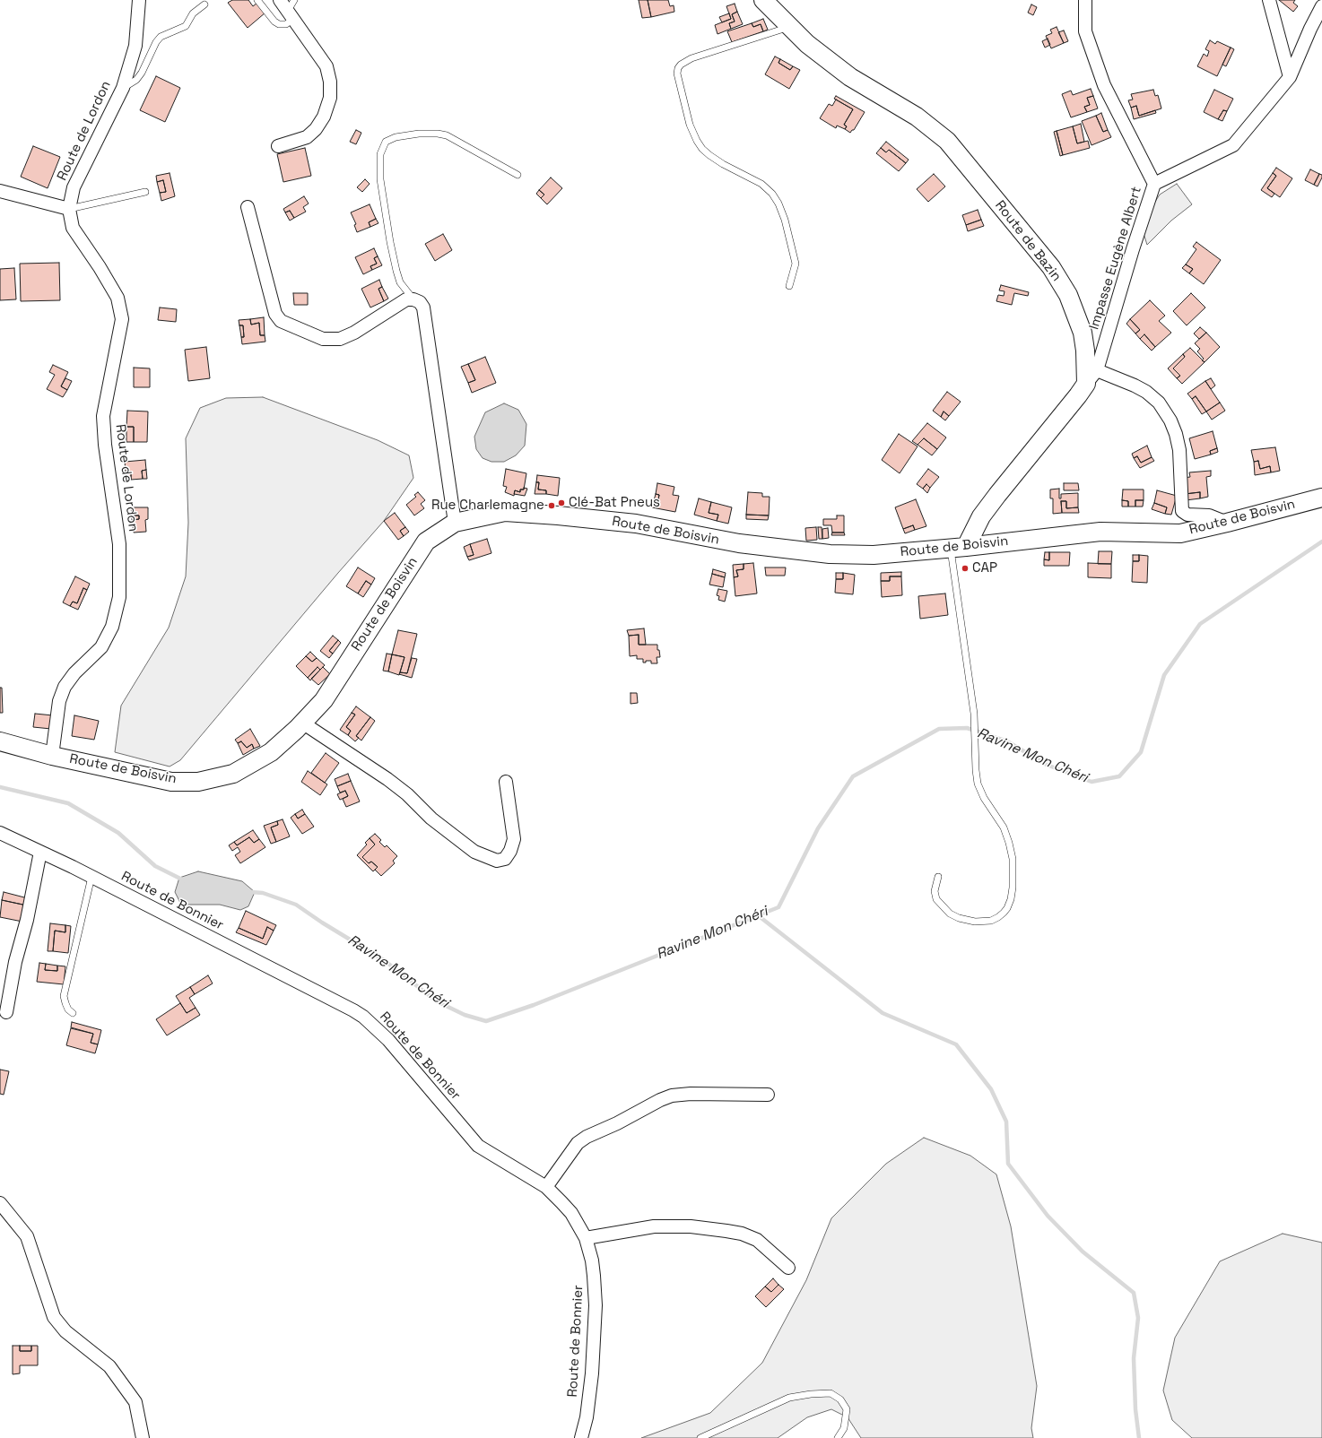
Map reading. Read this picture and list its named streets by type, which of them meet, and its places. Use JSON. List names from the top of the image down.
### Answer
{
  "streets": {
    "main road": ["Route de Bazin", "Route de Boisvin"],
    "street": ["Route de Lordon", "Impasse Eugène Albert", "Route de Bonnier"]
  },
  "crossings": [
    ["Route de Lordon", "Route de Boisvin"],
    ["Route de Bazin", "Impasse Eugène Albert"]
  ],
  "water": ["Ravine Mon Chéri"],
  "places": ["Clé-Bat Pneus", "Rue Charlemagne", "CAP"]
}
